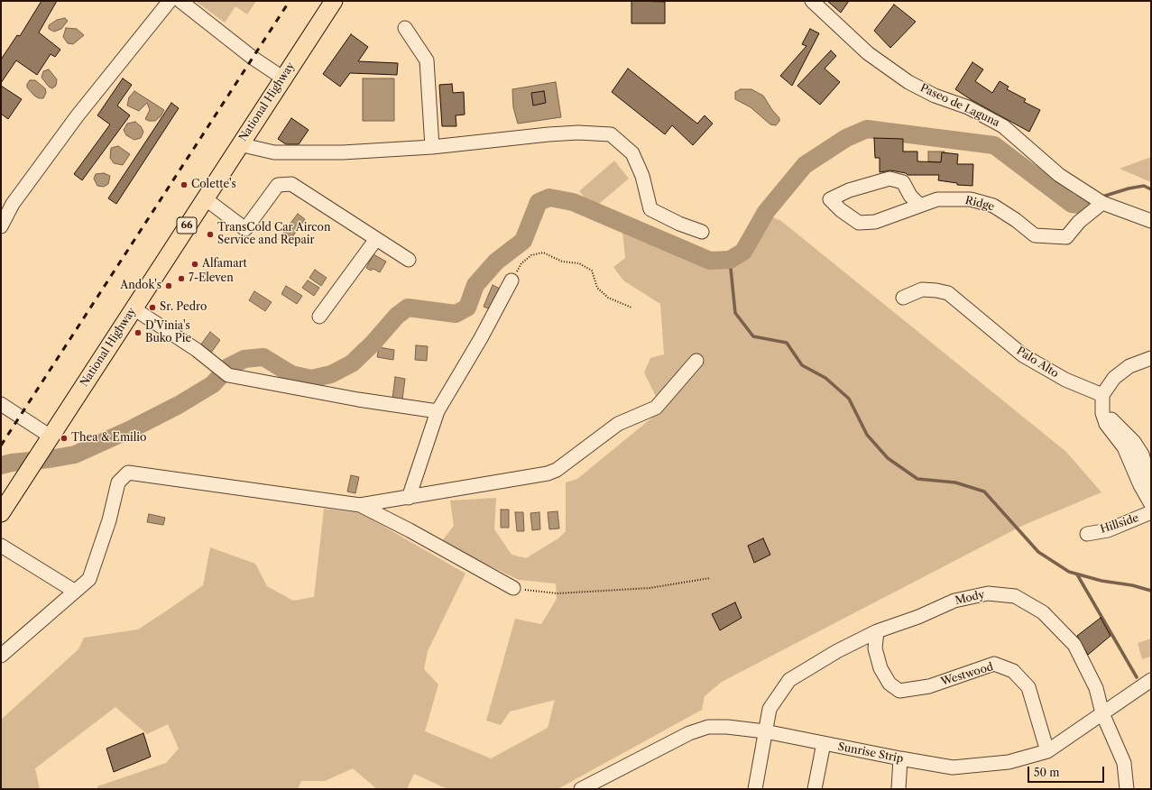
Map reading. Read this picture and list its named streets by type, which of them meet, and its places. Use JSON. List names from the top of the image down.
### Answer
{
  "streets": {
    "main road": ["National Highway", "66"],
    "street": [
      "Paseo de Laguna",
      "Ridge",
      "Palo Alto",
      "Hillside",
      "Mody",
      "Westwood",
      "Sunrise Strip"
    ]
  },
  "crossings": [
    ["Paseo de Laguna", "Ridge"],
    ["Mody", "Westwood"],
    ["Mody", "Sunrise Strip"],
    ["Westwood", "Sunrise Strip"]
  ],
  "places": [
    "Colette's",
    "TransCold Car Aircon Service and Repair",
    "Alfamart",
    "7-Eleven",
    "Andok's",
    "Sr. Pedro",
    "D'Vinia's Buko Pie",
    "Thea & Emilio"
  ],
  "scale_bar": "50 m"
}
